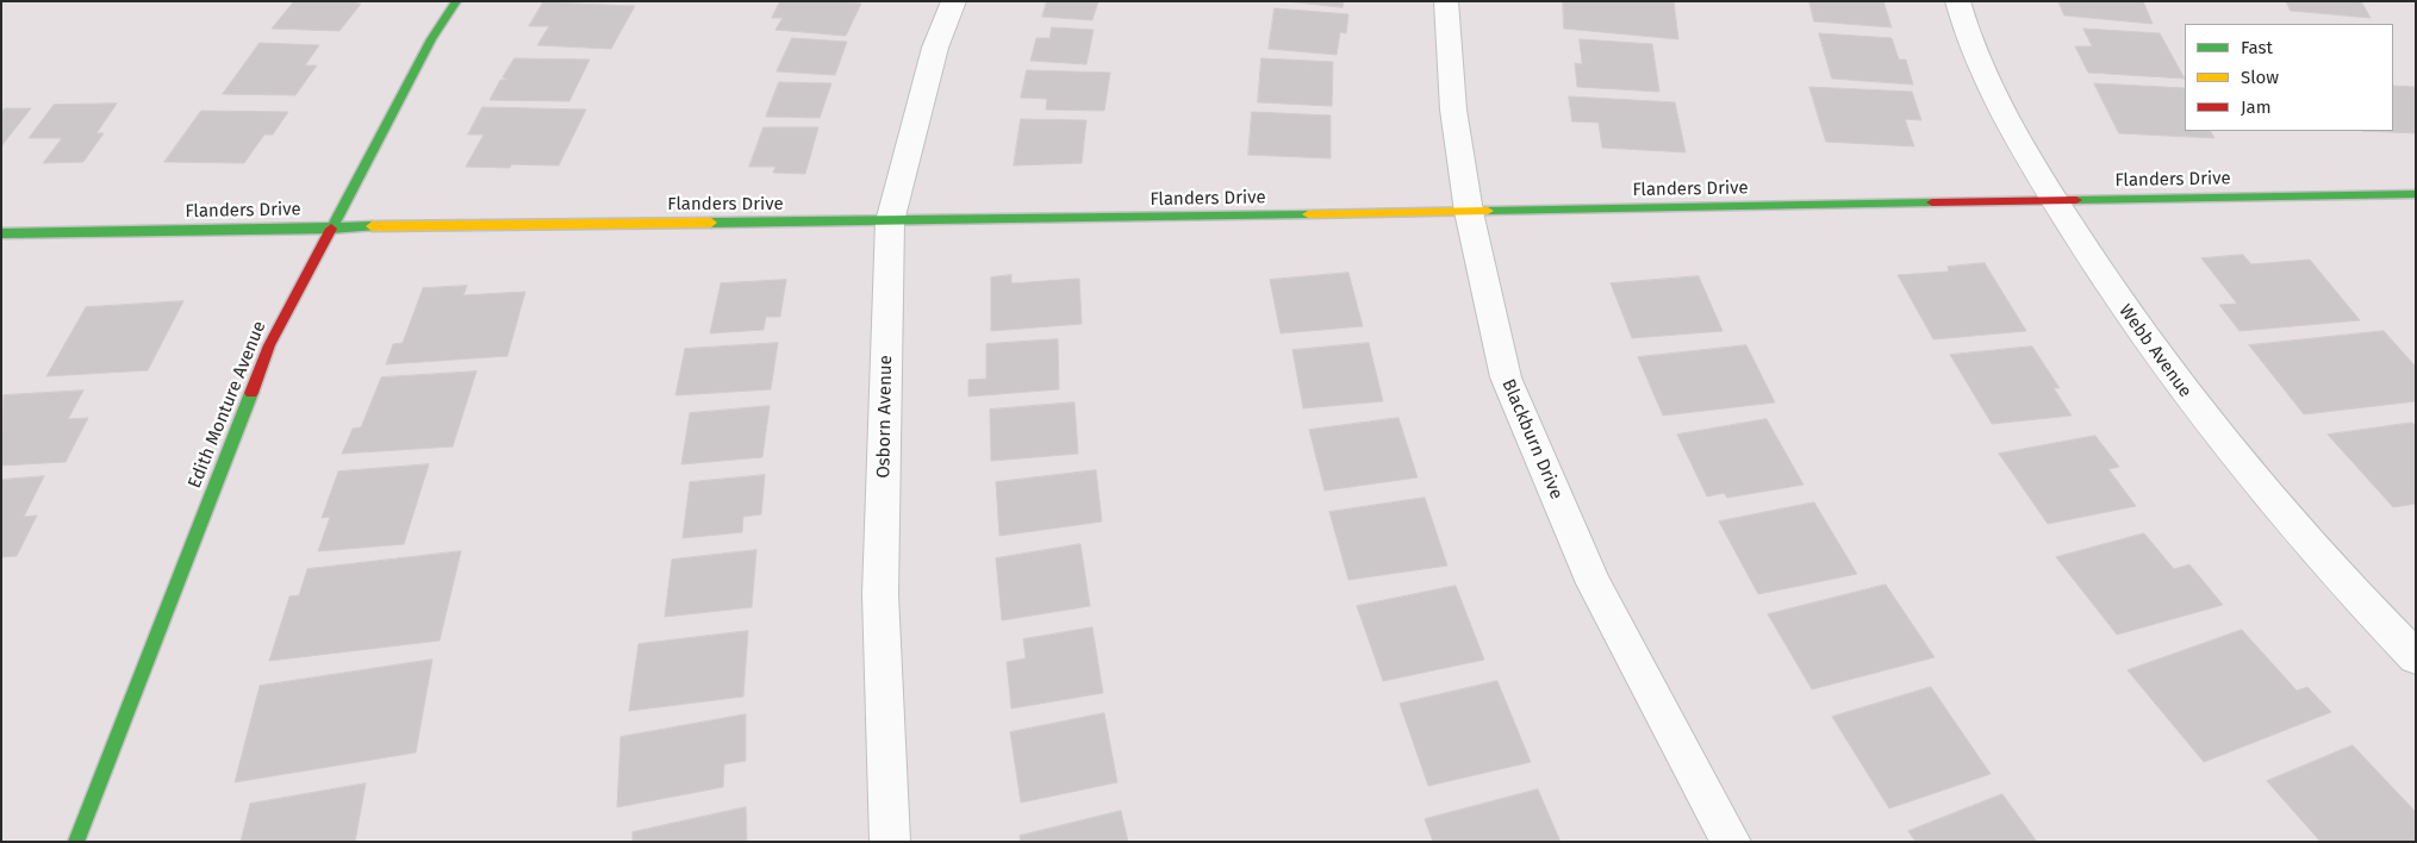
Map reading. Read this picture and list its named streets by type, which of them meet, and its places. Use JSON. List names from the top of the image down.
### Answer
{
  "streets": {
    "street": [
      "Flanders Drive",
      "Webb Avenue",
      "Edith Monture Avenue",
      "Osborn Avenue",
      "Blackburn Drive"
    ]
  },
  "crossings": [
    ["Flanders Drive", "Webb Avenue"],
    ["Flanders Drive", "Edith Monture Avenue"],
    ["Flanders Drive", "Osborn Avenue"],
    ["Flanders Drive", "Blackburn Drive"]
  ],
  "legend": ["Fast", "Slow", "Jam"]
}
